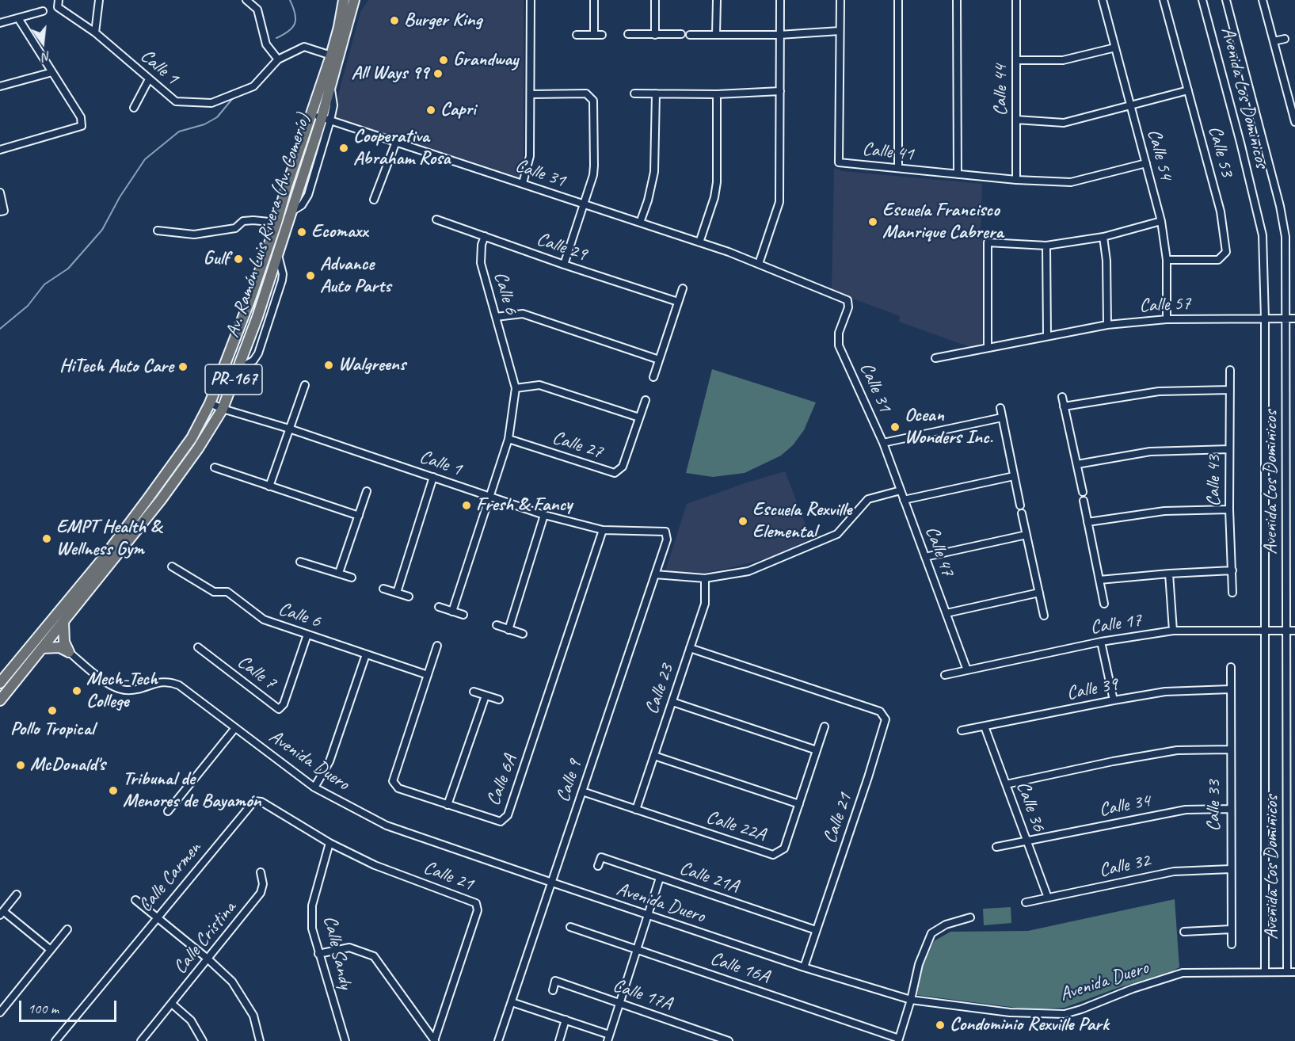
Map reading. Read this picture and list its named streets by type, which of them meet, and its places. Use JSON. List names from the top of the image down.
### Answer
{
  "streets": {
    "main road": ["Av. Ramón Luis Rivera (Av. Comerío)", "PR-167"],
    "street": [
      "Calle 1",
      "Calle 44",
      "Avenida Los Dominicos",
      "Calle 53",
      "Calle 41",
      "Calle 54",
      "Calle 31",
      "Calle 29",
      "Calle 6",
      "Calle 57",
      "Calle 27",
      "Calle 43",
      "Calle 47",
      "Calle 17",
      "Calle 7",
      "Calle 23",
      "Calle 39",
      "Avenida Duero",
      "Calle 6A",
      "Calle 9",
      "Calle 34",
      "Calle 33",
      "Calle 36",
      "Calle 21",
      "Calle 22A",
      "Calle 32",
      "Calle Carmen",
      "Calle 21A",
      "Calle Cristina",
      "Calle Sandy",
      "Calle 16A",
      "Calle 17A"
    ]
  },
  "crossings": [
    ["Calle 1", "Av. Ramón Luis Rivera (Av. Comerío)"],
    ["Calle 1", "Calle 6"],
    ["Calle 1", "Calle 6A"],
    ["Calle 1", "Calle 9"],
    ["Calle 44", "Calle 41"],
    ["Avenida Los Dominicos", "Calle 57"],
    ["Avenida Los Dominicos", "Calle 17"],
    ["Avenida Los Dominicos", "Avenida Duero"],
    ["Calle 53", "Calle 54"],
    ["Calle 41", "Calle 54"],
    ["Calle 54", "Calle 57"],
    ["Calle 31", "Av. Ramón Luis Rivera (Av. Comerío)"],
    ["Calle 31", "Calle 47"],
    ["Calle 29", "Calle 6"],
    ["Calle 6", "Calle 27"],
    ["Calle 6", "Calle 7"],
    ["Calle 6", "Calle 6A"],
    ["Calle 47", "Calle 17"],
    ["Calle 23", "Calle 21"],
    ["Calle 23", "Calle 22A"],
    ["Calle 39", "Calle 33"],
    ["Calle 39", "Calle 36"],
    ["Avenida Duero", "Calle 9"],
    ["Avenida Duero", "Calle 21"],
    ["Calle 9", "Calle 22A"],
    ["Calle 34", "Calle 33"],
    ["Calle 34", "Calle 36"],
    ["Calle 33", "Calle 32"],
    ["Calle 36", "Calle 32"],
    ["Calle 21", "Calle Carmen"],
    ["Calle 21", "Calle 21A"],
    ["Calle 21", "Calle Sandy"],
    ["Calle Carmen", "Calle Sandy"]
  ],
  "places": [
    "Burger King",
    "Grandway",
    "All Ways 99",
    "Capri",
    "Cooperativa Abraham Rosa",
    "Escuela Francisco Manrique Cabrera",
    "Ecomaxx",
    "Gulf",
    "Advance Auto Parts",
    "Walgreens",
    "HiTech Auto Care",
    "Ocean Wonders Inc.",
    "Fresh & Fancy",
    "Escuela Rexville Elemental",
    "EMPT Health & Wellness Gym",
    "Mech-Tech College",
    "Pollo Tropical",
    "McDonald's",
    "Tribunal de Menores de Bayamón",
    "Condominio Rexville Park"
  ],
  "scale_bar": "100 m",
  "north": "bottom"
}
